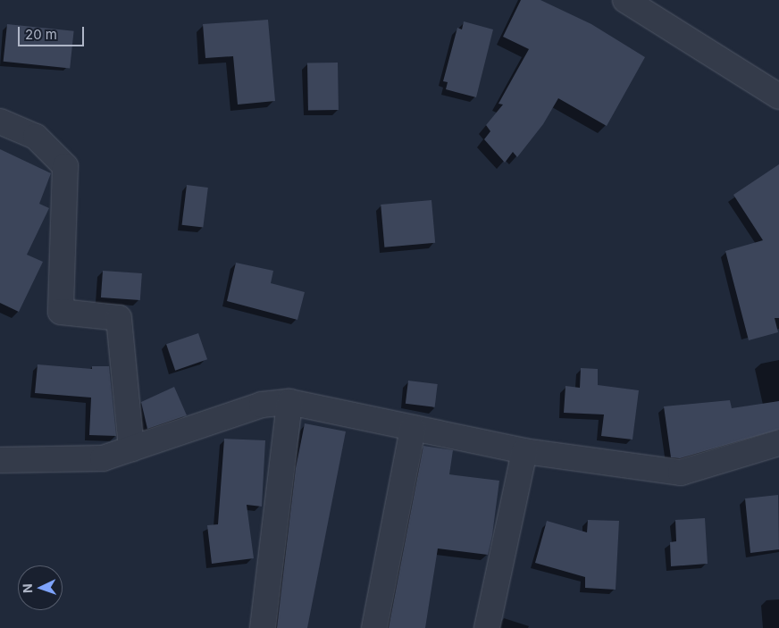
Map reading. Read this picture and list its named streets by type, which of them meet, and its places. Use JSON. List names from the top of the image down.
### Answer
{
  "scale_bar": "20 m",
  "north": "left"
}
